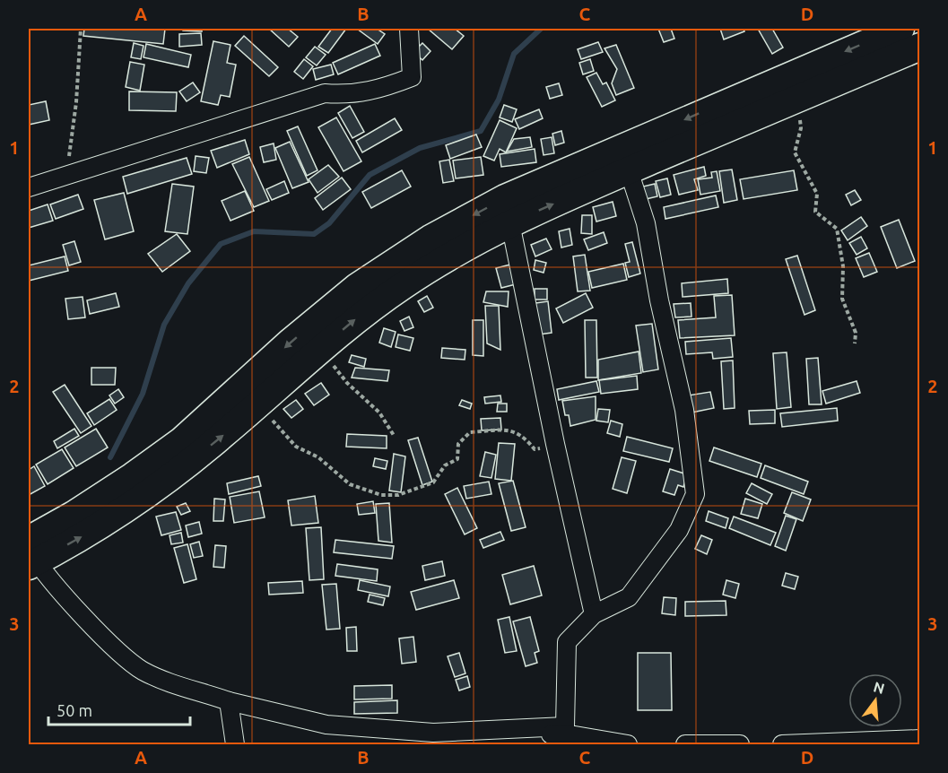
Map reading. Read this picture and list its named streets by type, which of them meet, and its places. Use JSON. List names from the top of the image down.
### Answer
{
  "scale_bar": "50 m",
  "north": "top",
  "grid": {
    "columns": [
      "A",
      "B",
      "C",
      "D"
    ],
    "rows": ["1", "2", "3"]
  }
}
